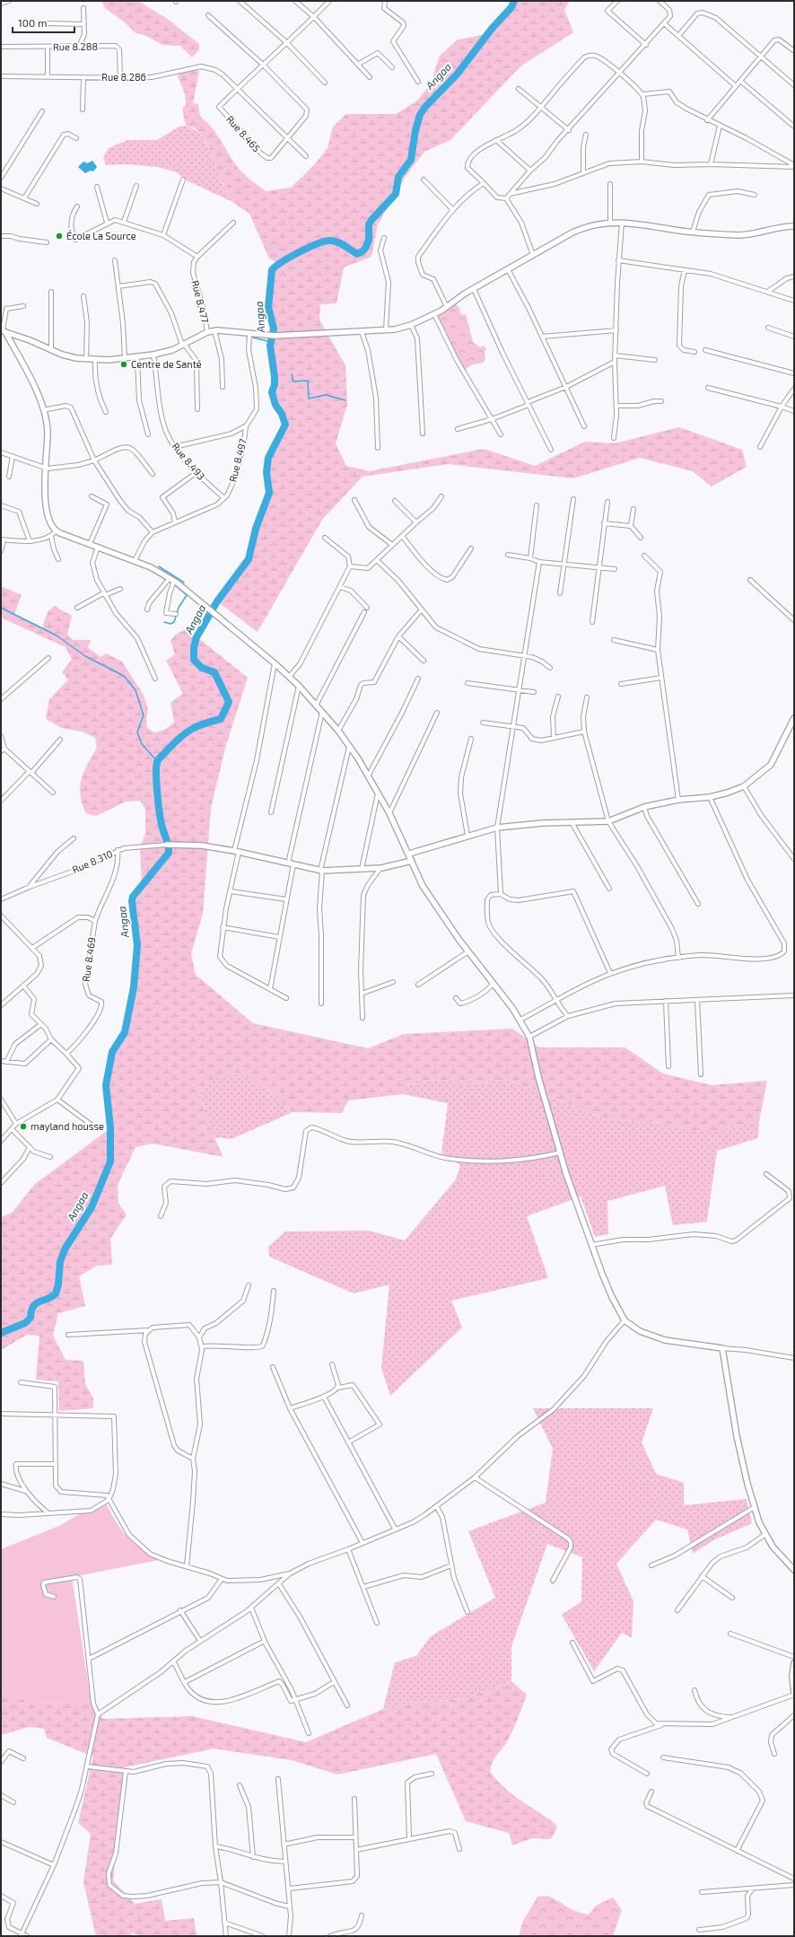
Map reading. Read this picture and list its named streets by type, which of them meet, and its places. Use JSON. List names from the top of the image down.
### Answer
{
  "streets": {
    "street": [
      "Rue 8.288",
      "Rue 8.286",
      "Rue 8.465",
      "Rue 8.477",
      "Rue 8.497",
      "Rue 8.493",
      "Rue 8.310",
      "Rue 8.469"
    ]
  },
  "crossings": [
    ["Rue 8.288", "Rue 8.286"],
    ["Rue 8.286", "Rue 8.465"],
    ["Rue 8.477", "Rue 8.497"],
    ["Rue 8.477", "Rue 8.493"],
    ["Rue 8.497", "Rue 8.493"]
  ],
  "water": ["Angaa"],
  "places": ["École La Source", "Centre de Santé", "mayland housse"],
  "scale_bar": "100 m"
}
